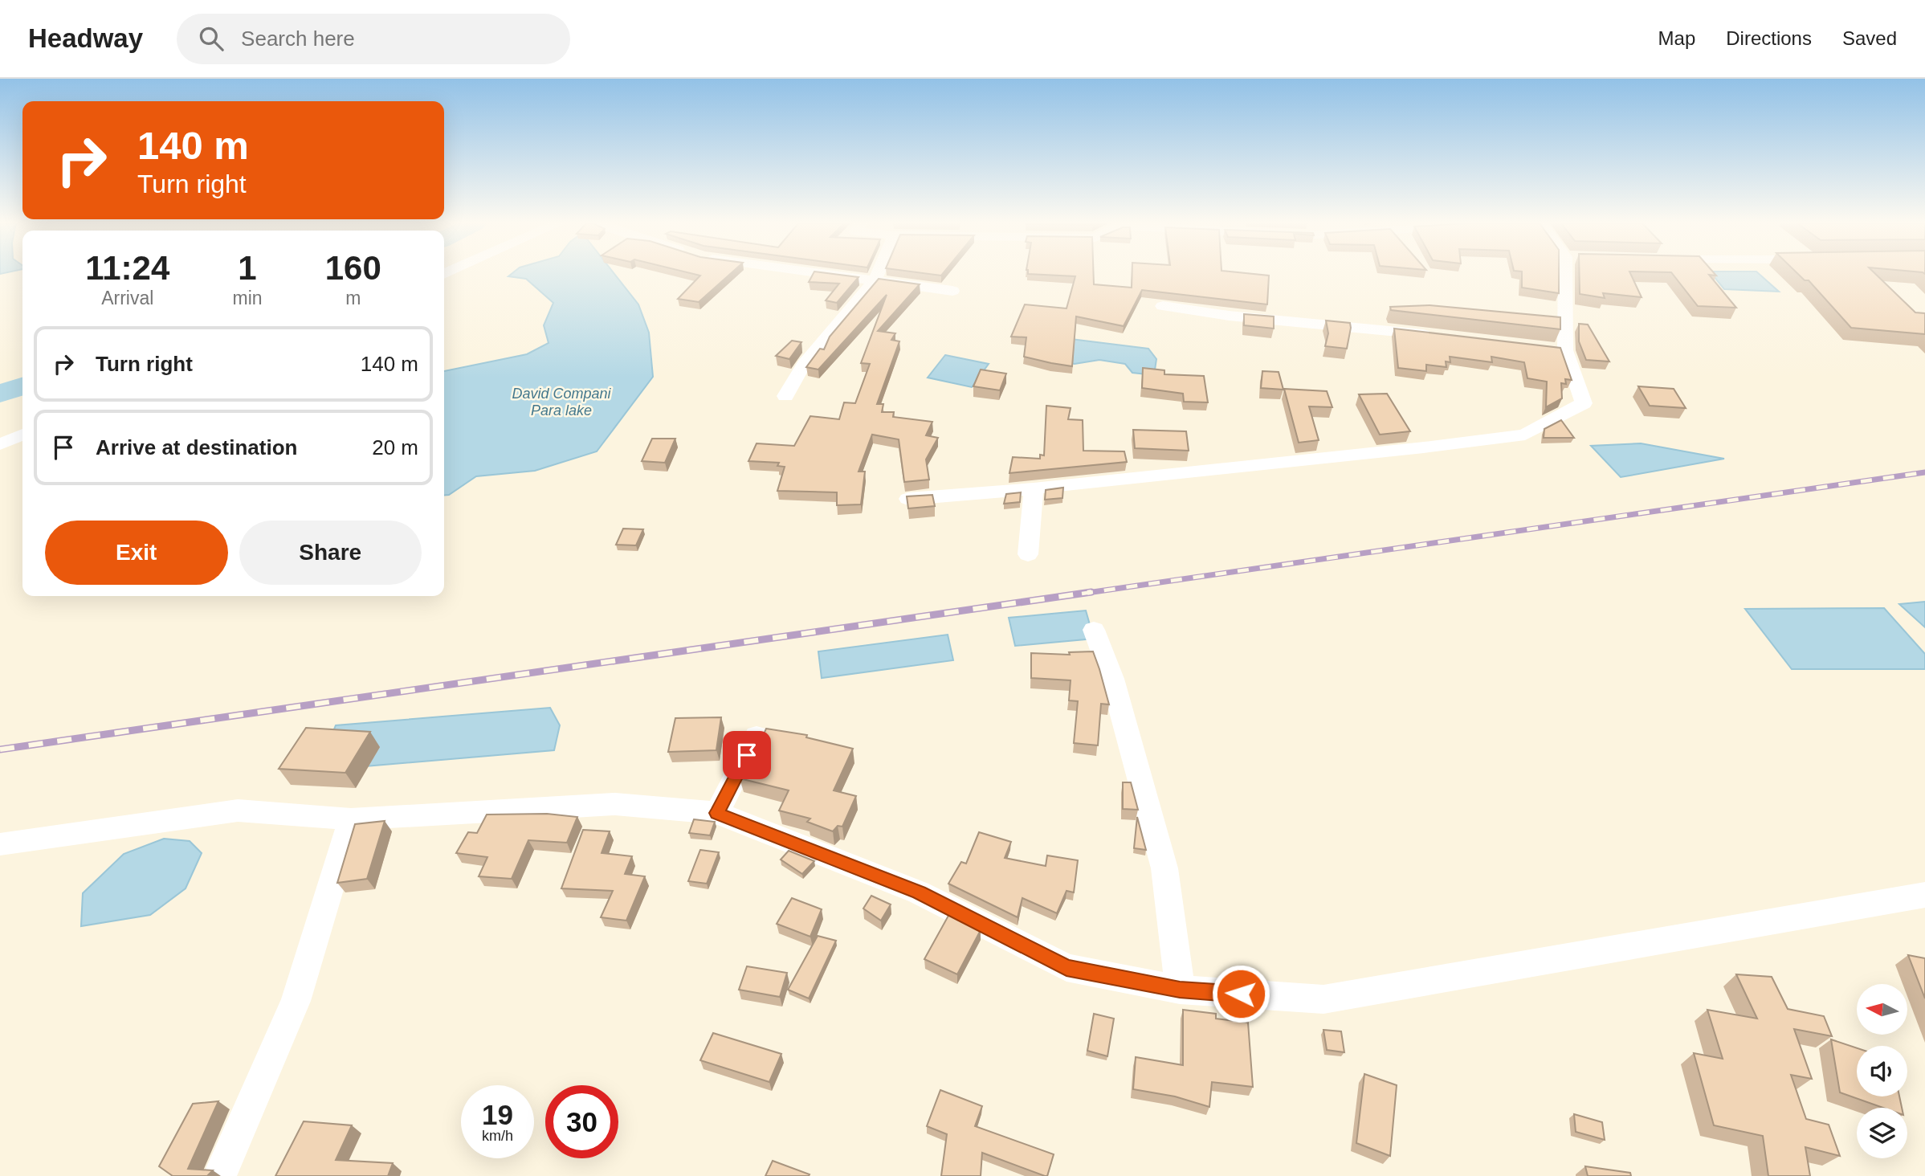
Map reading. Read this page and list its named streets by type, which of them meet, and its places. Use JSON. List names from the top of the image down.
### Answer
{
  "water": ["David Compani Para lake"],
  "north": "left",
  "page": {
    "header": "Headway",
    "search": "Search here",
    "nav": ["Map", "Directions", "Saved"],
    "turn": ["140 m", "Turn right"],
    "eta": [
      "11:24",
      "Arrival",
      "1",
      "min",
      "160",
      "m"
    ],
    "list": [
      {
        "name": "Turn right",
        "value": "140 m"
      },
      {
        "name": "Arrive at destination",
        "value": "20 m"
      }
    ],
    "buttons": ["Exit", "Share"],
    "speed": "19 km/h",
    "limit": "30"
  }
}
